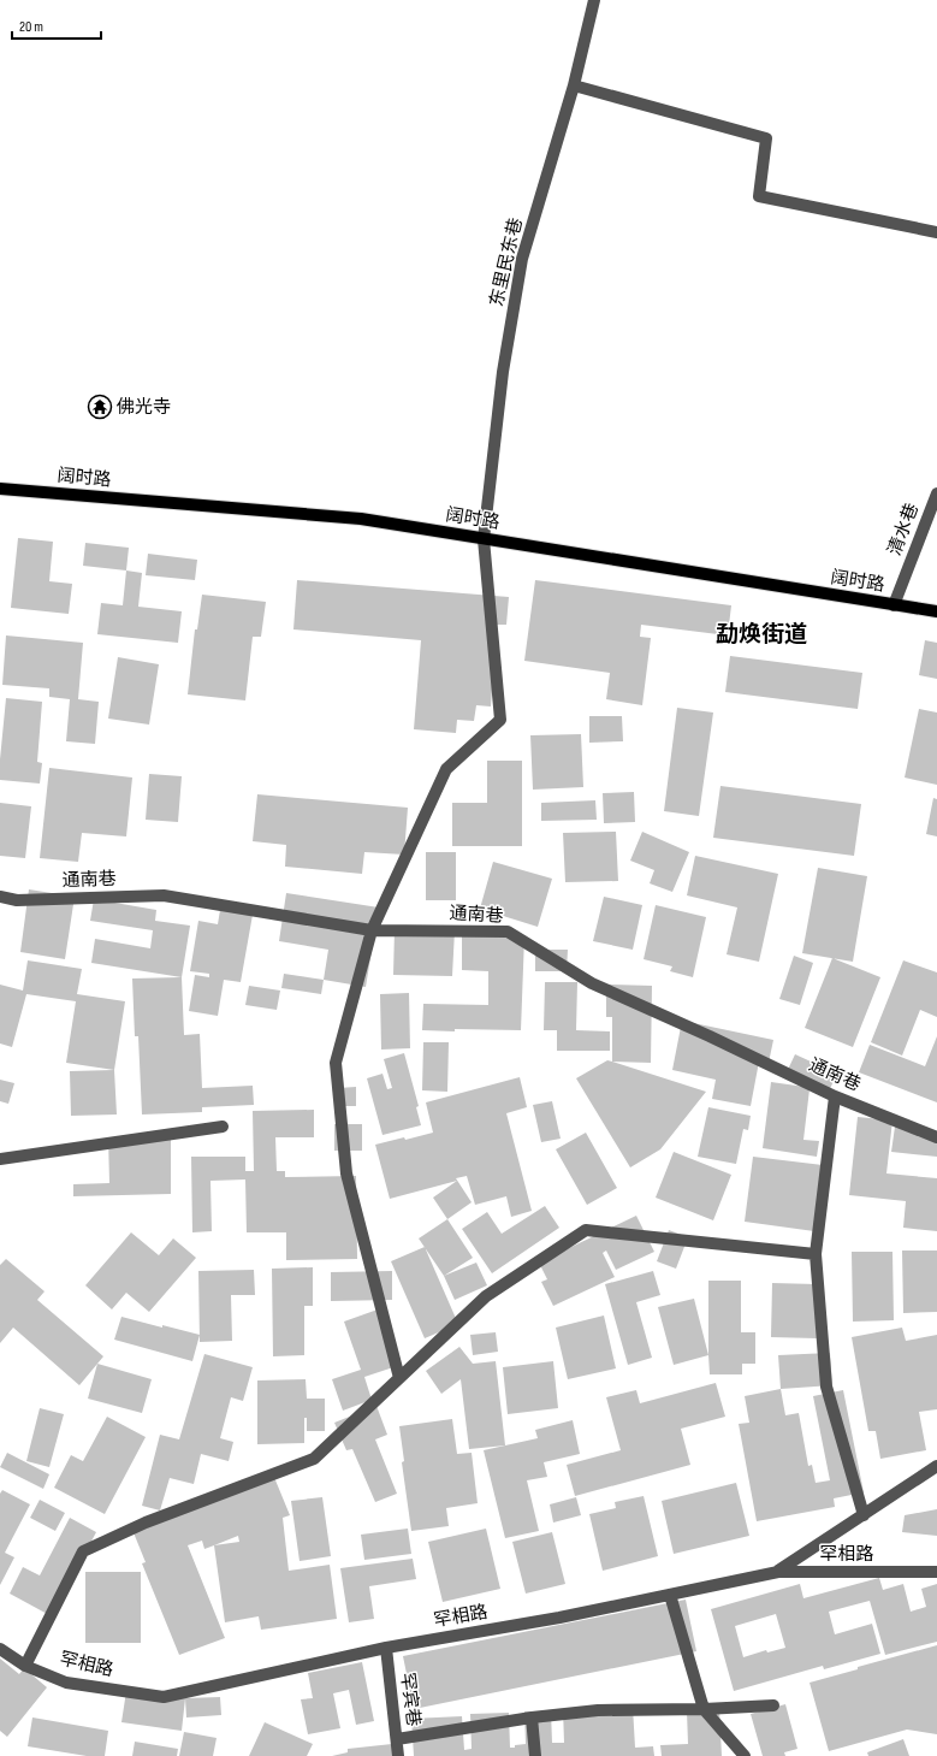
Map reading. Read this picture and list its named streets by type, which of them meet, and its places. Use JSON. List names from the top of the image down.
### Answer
{
  "streets": {
    "main road": ["阔时路"],
    "street": [
      "东里民东巷",
      "清水巷",
      "通南巷",
      "罕相路",
      "罕宾巷"
    ]
  },
  "crossings": [
    ["东里民东巷", "阔时路"],
    ["东里民东巷", "通南巷"],
    ["阔时路", "清水巷"],
    ["罕相路", "罕宾巷"]
  ],
  "districts": ["勐焕街道"],
  "places": {
    "temple": ["佛光寺"]
  },
  "scale_bar": "20 m"
}
